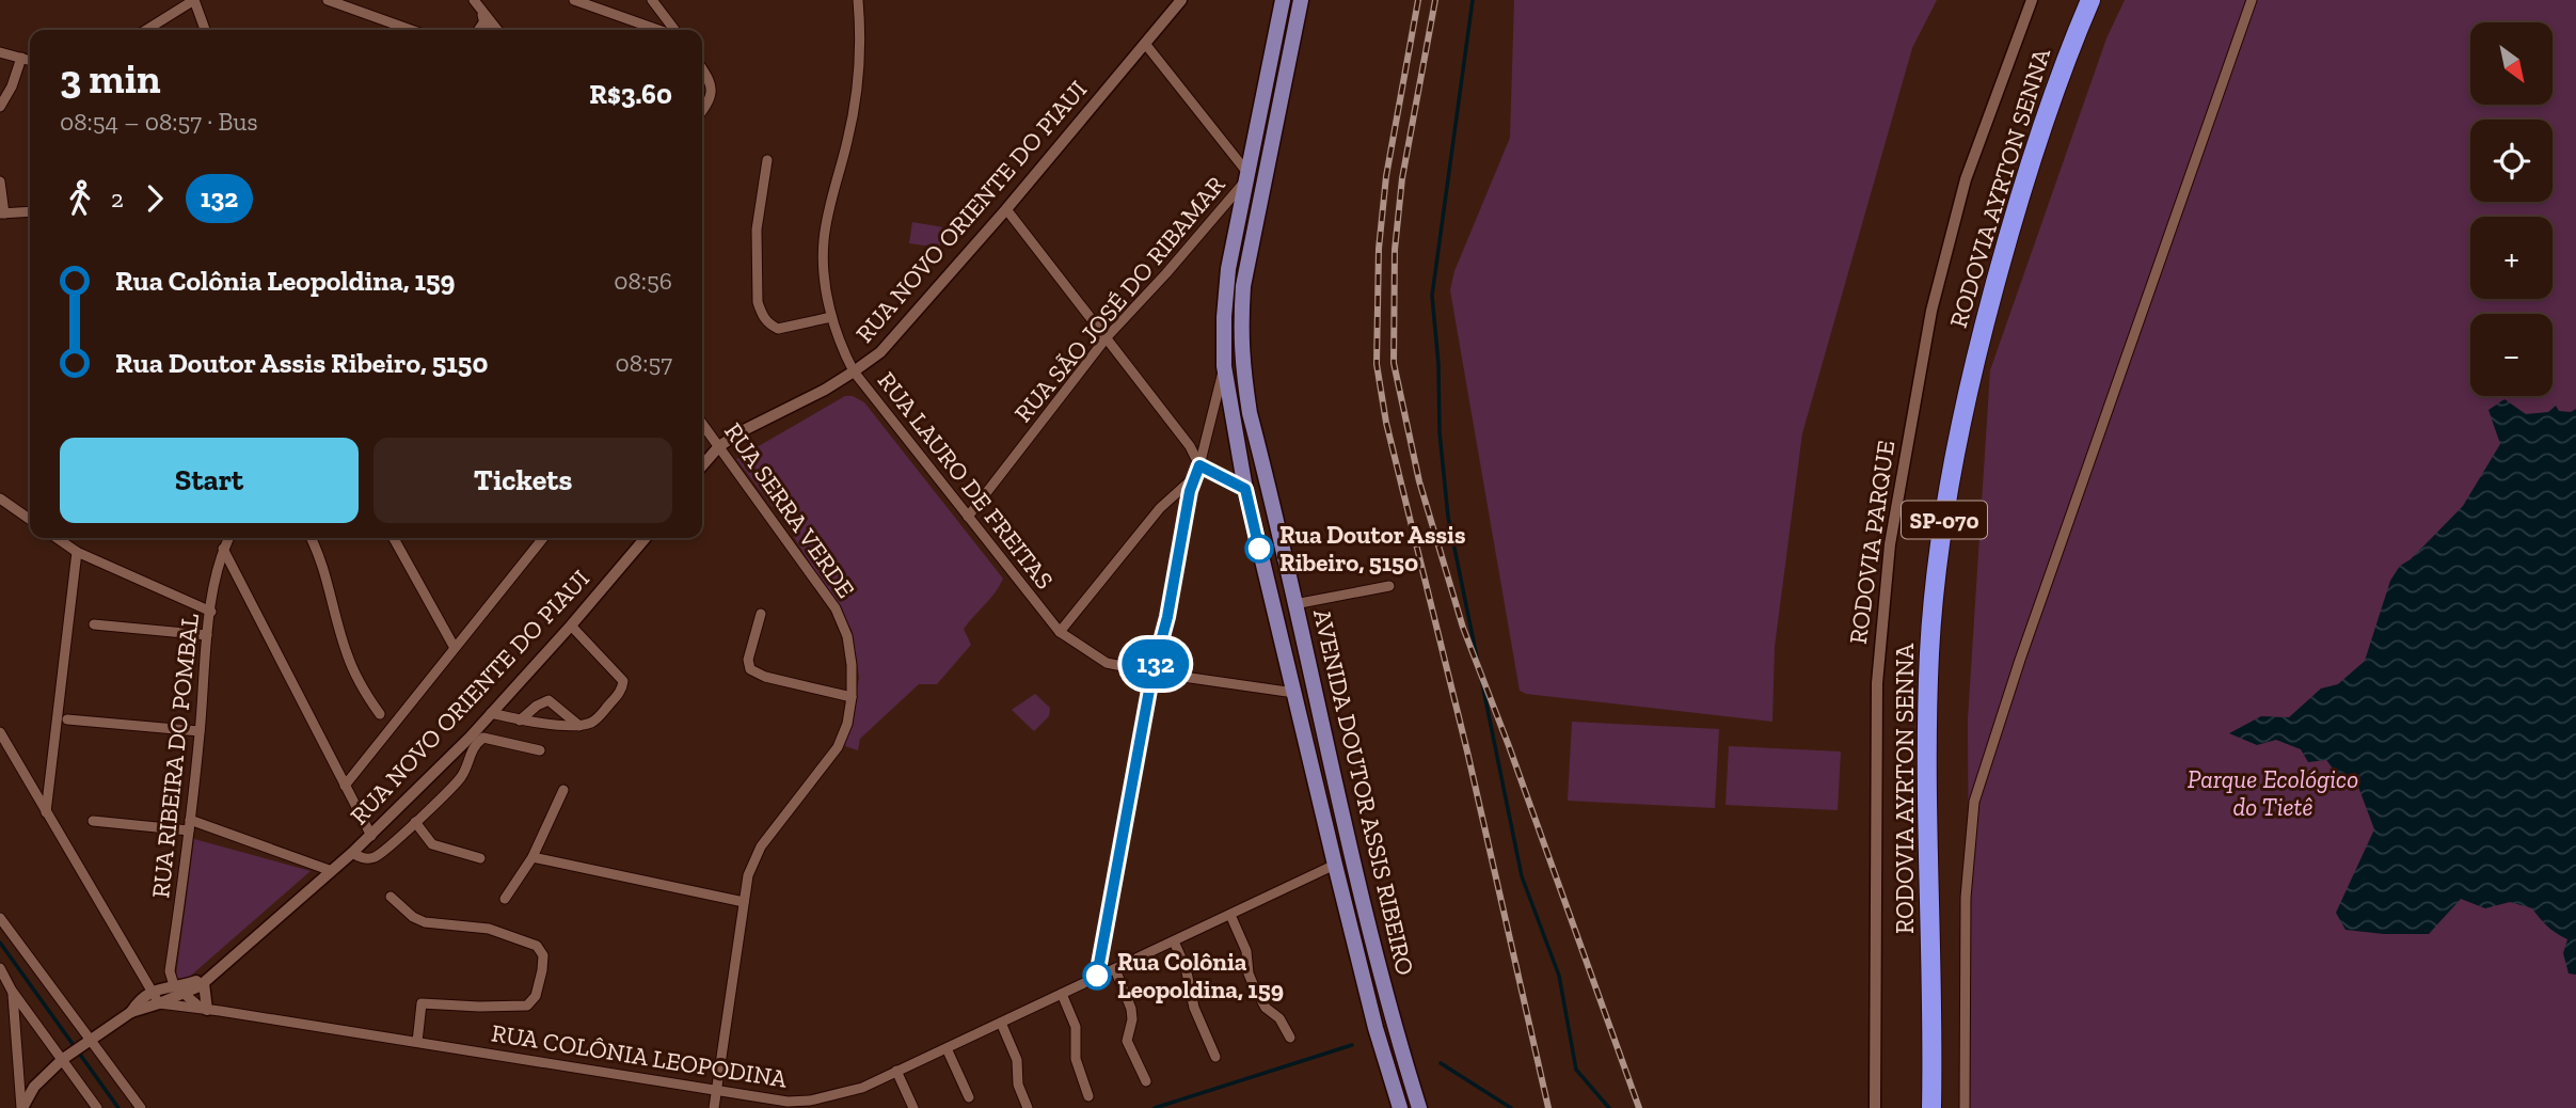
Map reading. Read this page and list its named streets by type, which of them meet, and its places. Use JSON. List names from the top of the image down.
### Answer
{
  "streets": {
    "highway": ["RODOVIA AYRTON SENNA", "SP-070"],
    "main road": ["AVENIDA DOUTOR ASSIS RIBEIRO"],
    "street": [
      "RUA NOVO ORIENTE DO PIAUI",
      "RUA SÃO JOSÉ DO RIBAMAR",
      "RUA LAURO DE FREITAS",
      "RUA SERRA VERDE",
      "RODOVIA PARQUE",
      "RUA RIBEIRA DO POMBAL",
      "RUA COLÔNIA LEOPODINA"
    ]
  },
  "crossings": [
    ["RUA NOVO ORIENTE DO PIAUI", "RUA LAURO DE FREITAS"],
    ["RUA NOVO ORIENTE DO PIAUI", "RUA SERRA VERDE"],
    ["RUA NOVO ORIENTE DO PIAUI", "RUA RIBEIRA DO POMBAL"],
    ["RUA NOVO ORIENTE DO PIAUI", "RUA COLÔNIA LEOPODINA"],
    ["RUA SÃO JOSÉ DO RIBAMAR", "RUA LAURO DE FREITAS"],
    ["RUA SÃO JOSÉ DO RIBAMAR", "AVENIDA DOUTOR ASSIS RIBEIRO"],
    ["RUA LAURO DE FREITAS", "AVENIDA DOUTOR ASSIS RIBEIRO"],
    ["RUA SERRA VERDE", "RUA COLÔNIA LEOPODINA"],
    ["RUA RIBEIRA DO POMBAL", "RUA COLÔNIA LEOPODINA"],
    ["AVENIDA DOUTOR ASSIS RIBEIRO", "RUA COLÔNIA LEOPODINA"]
  ],
  "parks": ["Parque Ecológico do Tietê"],
  "places": ["Rua Doutor Assis Ribeiro, 5150", "Rua Colônia Leopoldina, 159"],
  "lines": ["bus line 132"],
  "north": "bottom right",
  "page": {
    "on_map": "132",
    "map_buttons": ["+", "−"],
    "heading": ["3 min", "08:54 – 08:57 · Bus", "R$3.60"],
    "legs": ["2", "132"],
    "list": [
      {
        "name": "Rua Colônia Leopoldina, 159",
        "value": "08:56"
      },
      {
        "name": "Rua Doutor Assis Ribeiro, 5150",
        "value": "08:57"
      }
    ],
    "buttons": ["Start", "Tickets"]
  }
}
